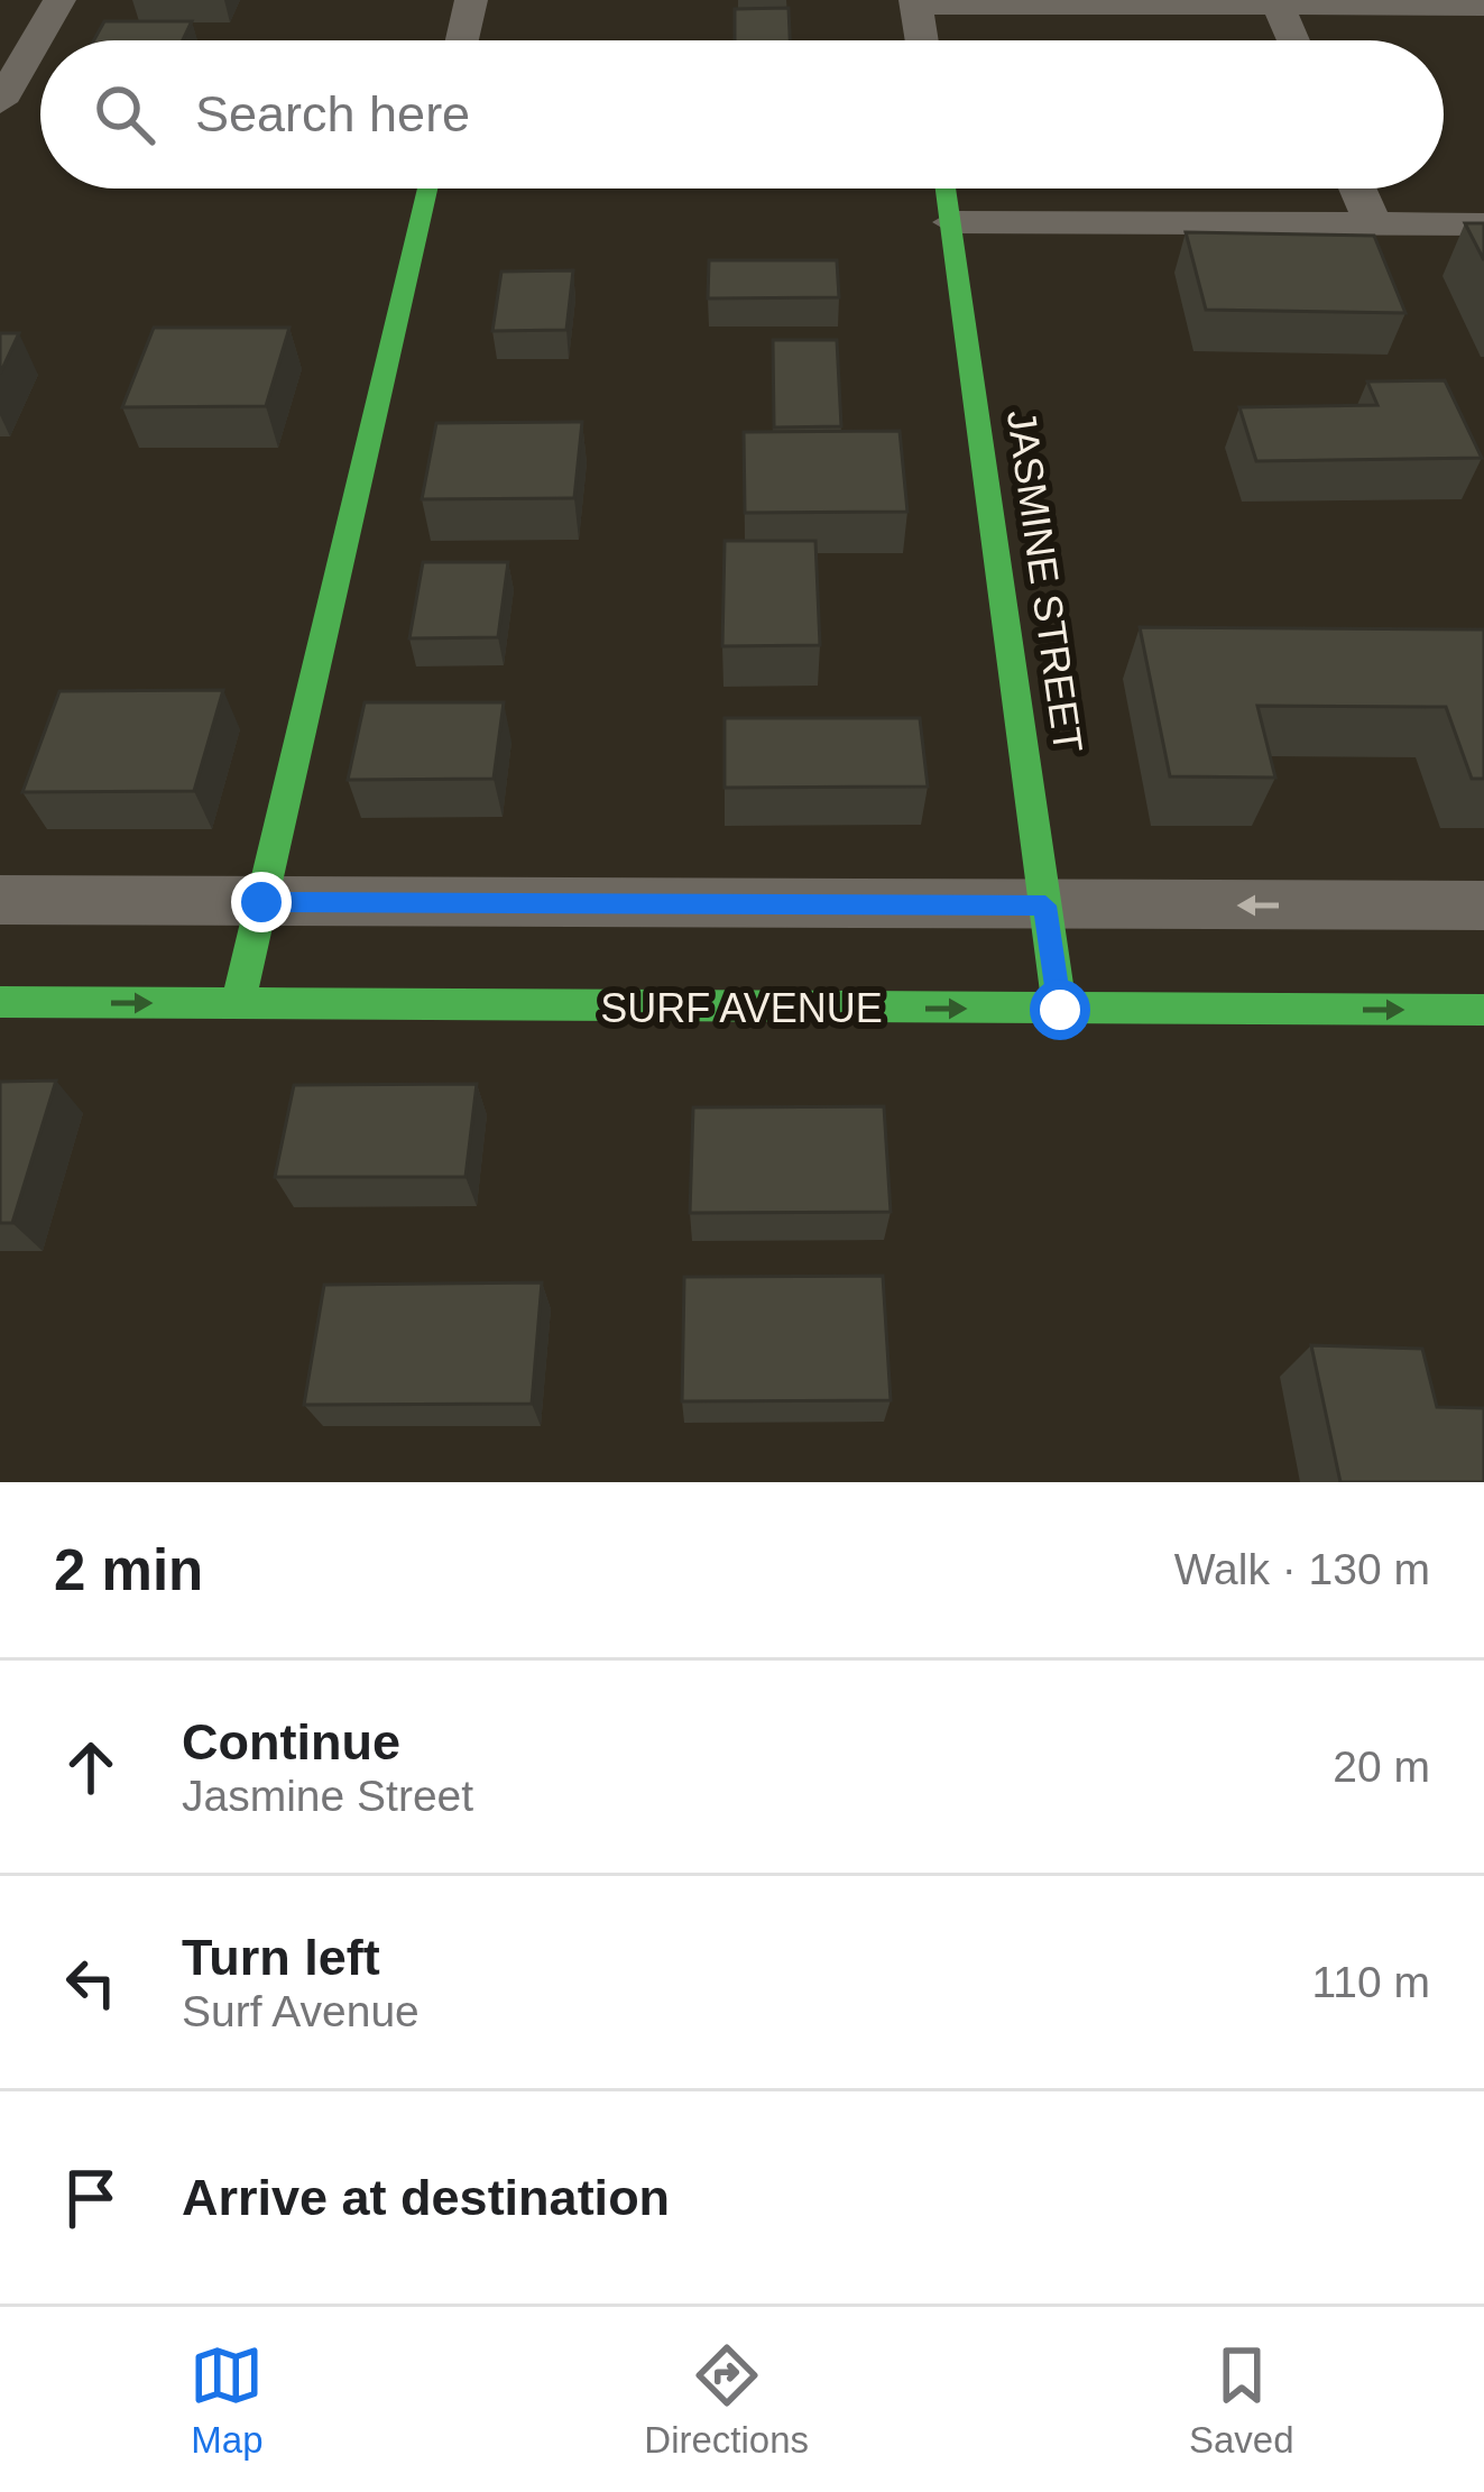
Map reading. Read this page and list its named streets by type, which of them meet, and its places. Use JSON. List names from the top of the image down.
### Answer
{
  "streets": {
    "street": ["JASMINE STREET", "SURF AVENUE"]
  },
  "crossings": [
    ["JASMINE STREET", "SURF AVENUE"]
  ],
  "page": {
    "search": "Search here",
    "heading": ["2 min", "Walk · 130 m"],
    "list": [
      ["Continue", "Jasmine Street", "20 m"],
      ["Turn left", "Surf Avenue", "110 m"],
      "Arrive at destination"
    ],
    "nav": ["Map", "Directions", "Saved"]
  }
}
